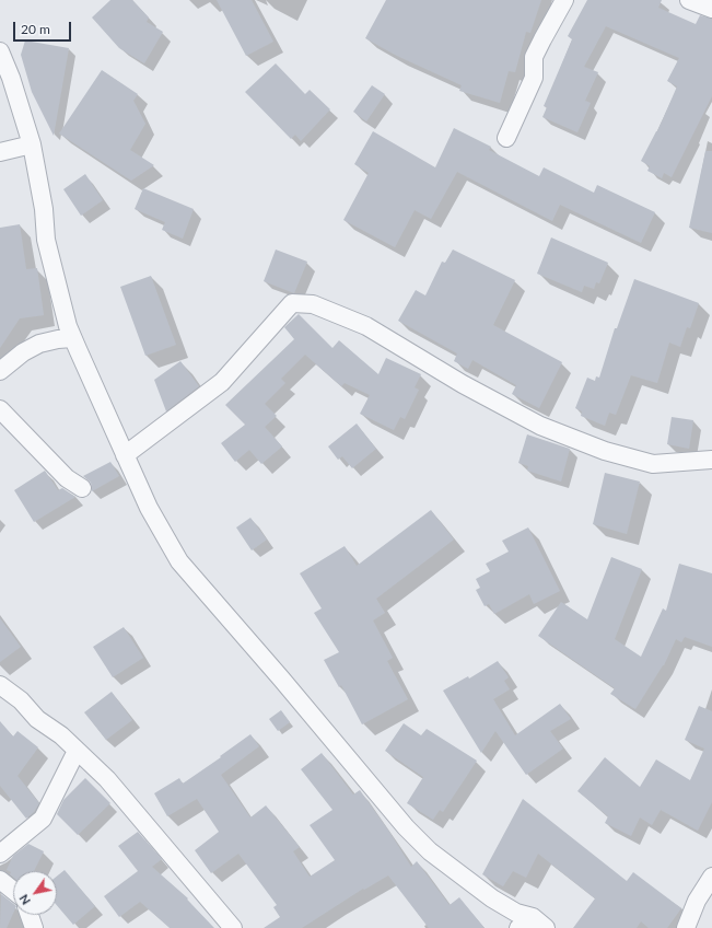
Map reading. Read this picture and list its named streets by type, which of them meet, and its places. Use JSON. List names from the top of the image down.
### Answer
{
  "scale_bar": "20 m",
  "north": "bottom left"
}
